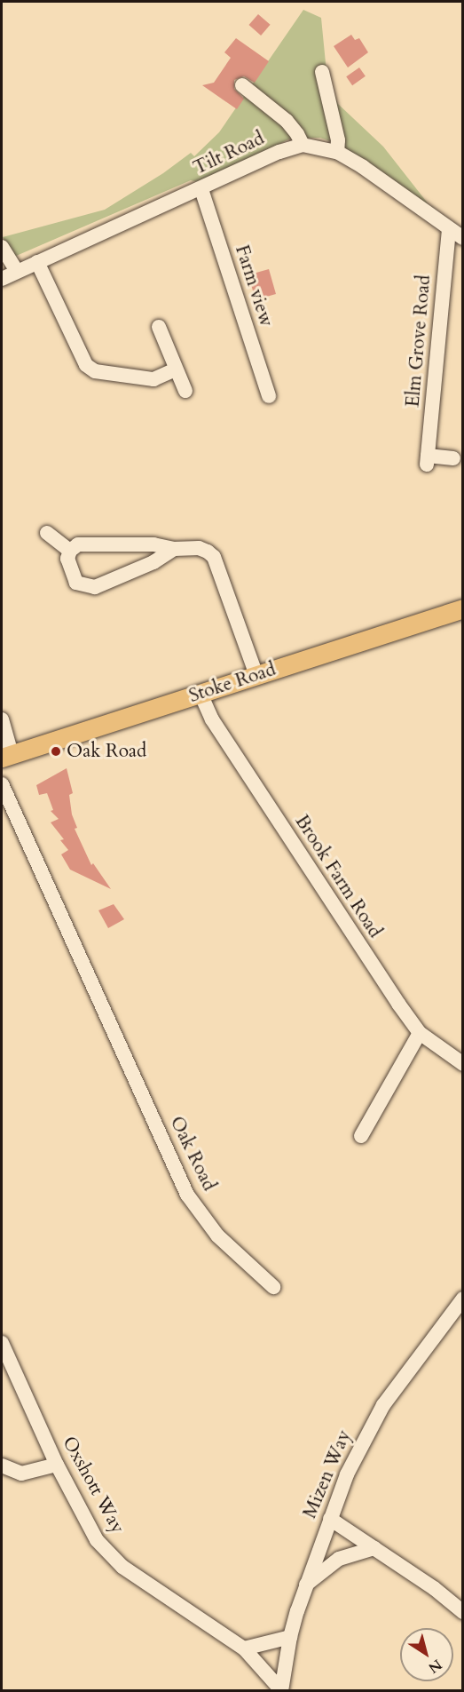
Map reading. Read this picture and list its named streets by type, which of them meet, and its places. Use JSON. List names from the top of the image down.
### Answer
{
  "streets": {
    "main road": ["Stoke Road"],
    "street": [
      "Tilt Road",
      "Farm view",
      "Elm Grove Road",
      "Brook Farm Road",
      "Oak Road",
      "Mizen Way",
      "Oxshott Way"
    ]
  },
  "crossings": [
    ["Tilt Road", "Farm view"],
    ["Tilt Road", "Elm Grove Road"],
    ["Stoke Road", "Brook Farm Road"],
    ["Mizen Way", "Oxshott Way"]
  ],
  "places": ["Oak Road"],
  "north": "bottom right"
}
